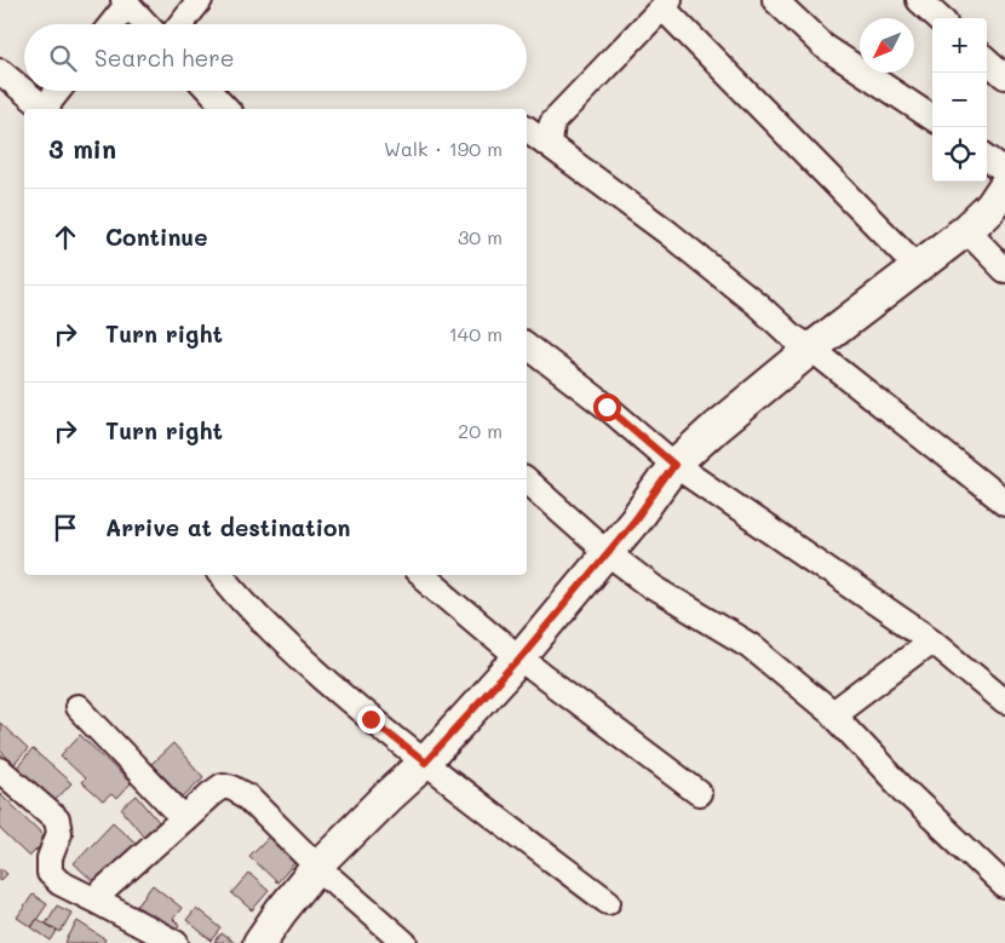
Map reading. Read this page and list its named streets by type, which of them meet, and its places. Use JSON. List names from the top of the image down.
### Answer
{
  "north": "bottom left",
  "page": {
    "map_buttons": ["+", "−"],
    "search": "Search here",
    "heading": ["3 min", "Walk · 190 m"],
    "list": [
      ["Continue", "30 m"],
      ["Turn right", "140 m"],
      ["Turn right", "20 m"],
      "Arrive at destination"
    ]
  }
}
